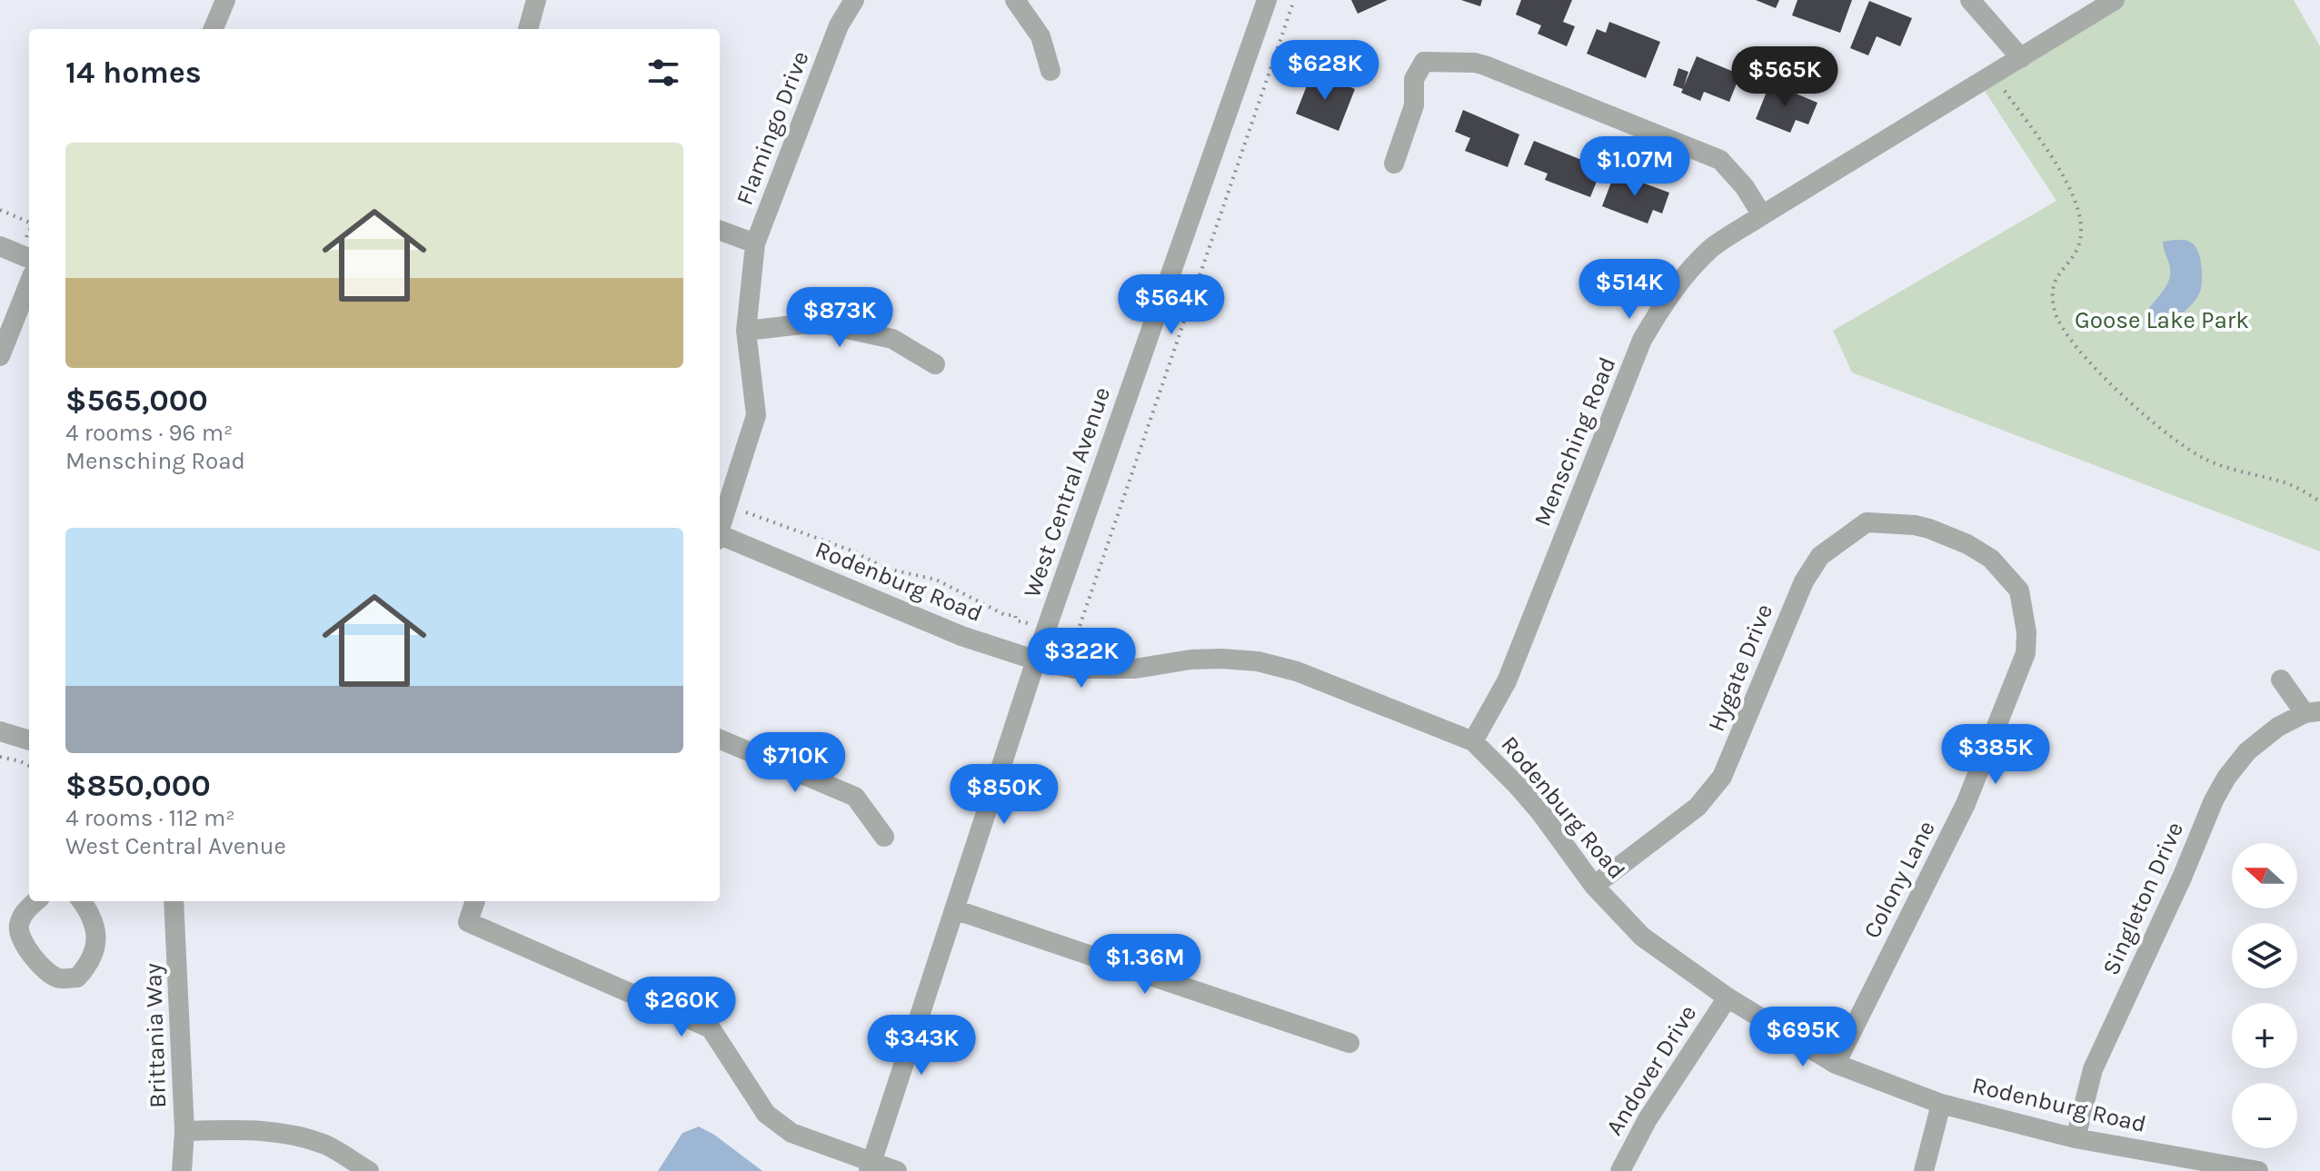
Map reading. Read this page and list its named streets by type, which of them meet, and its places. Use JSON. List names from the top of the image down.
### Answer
{
  "streets": {
    "street": [
      "Flamingo Drive",
      "Mensching Road",
      "West Central Avenue",
      "Rodenburg Road",
      "Hygate Drive",
      "Colony Lane",
      "Singleton Drive",
      "Brittania Way",
      "Andover Drive"
    ]
  },
  "crossings": [
    ["Mensching Road", "Rodenburg Road"],
    ["West Central Avenue", "Rodenburg Road"],
    ["Rodenburg Road", "Hygate Drive"],
    ["Rodenburg Road", "Colony Lane"],
    ["Rodenburg Road", "Singleton Drive"],
    ["Rodenburg Road", "Andover Drive"],
    ["Hygate Drive", "Colony Lane"]
  ],
  "parks": ["Goose Lake Park"],
  "north": "left",
  "page": {
    "heading": "14 homes",
    "price": [
      "$628K",
      "$565K",
      "$1.07M",
      "$514K",
      "$564K",
      "$873K",
      "$322K",
      "$385K",
      "$710K",
      "$850K",
      "$1.36M",
      "$260K",
      "$695K",
      "$343K"
    ],
    "list": [
      {
        "name": "$565,000",
        "note": "4 rooms · 96 m² · Mensching Road"
      },
      {
        "name": "$850,000",
        "note": "4 rooms · 112 m² · West Central Avenue"
      }
    ],
    "map_buttons": ["+", "−"]
  }
}
